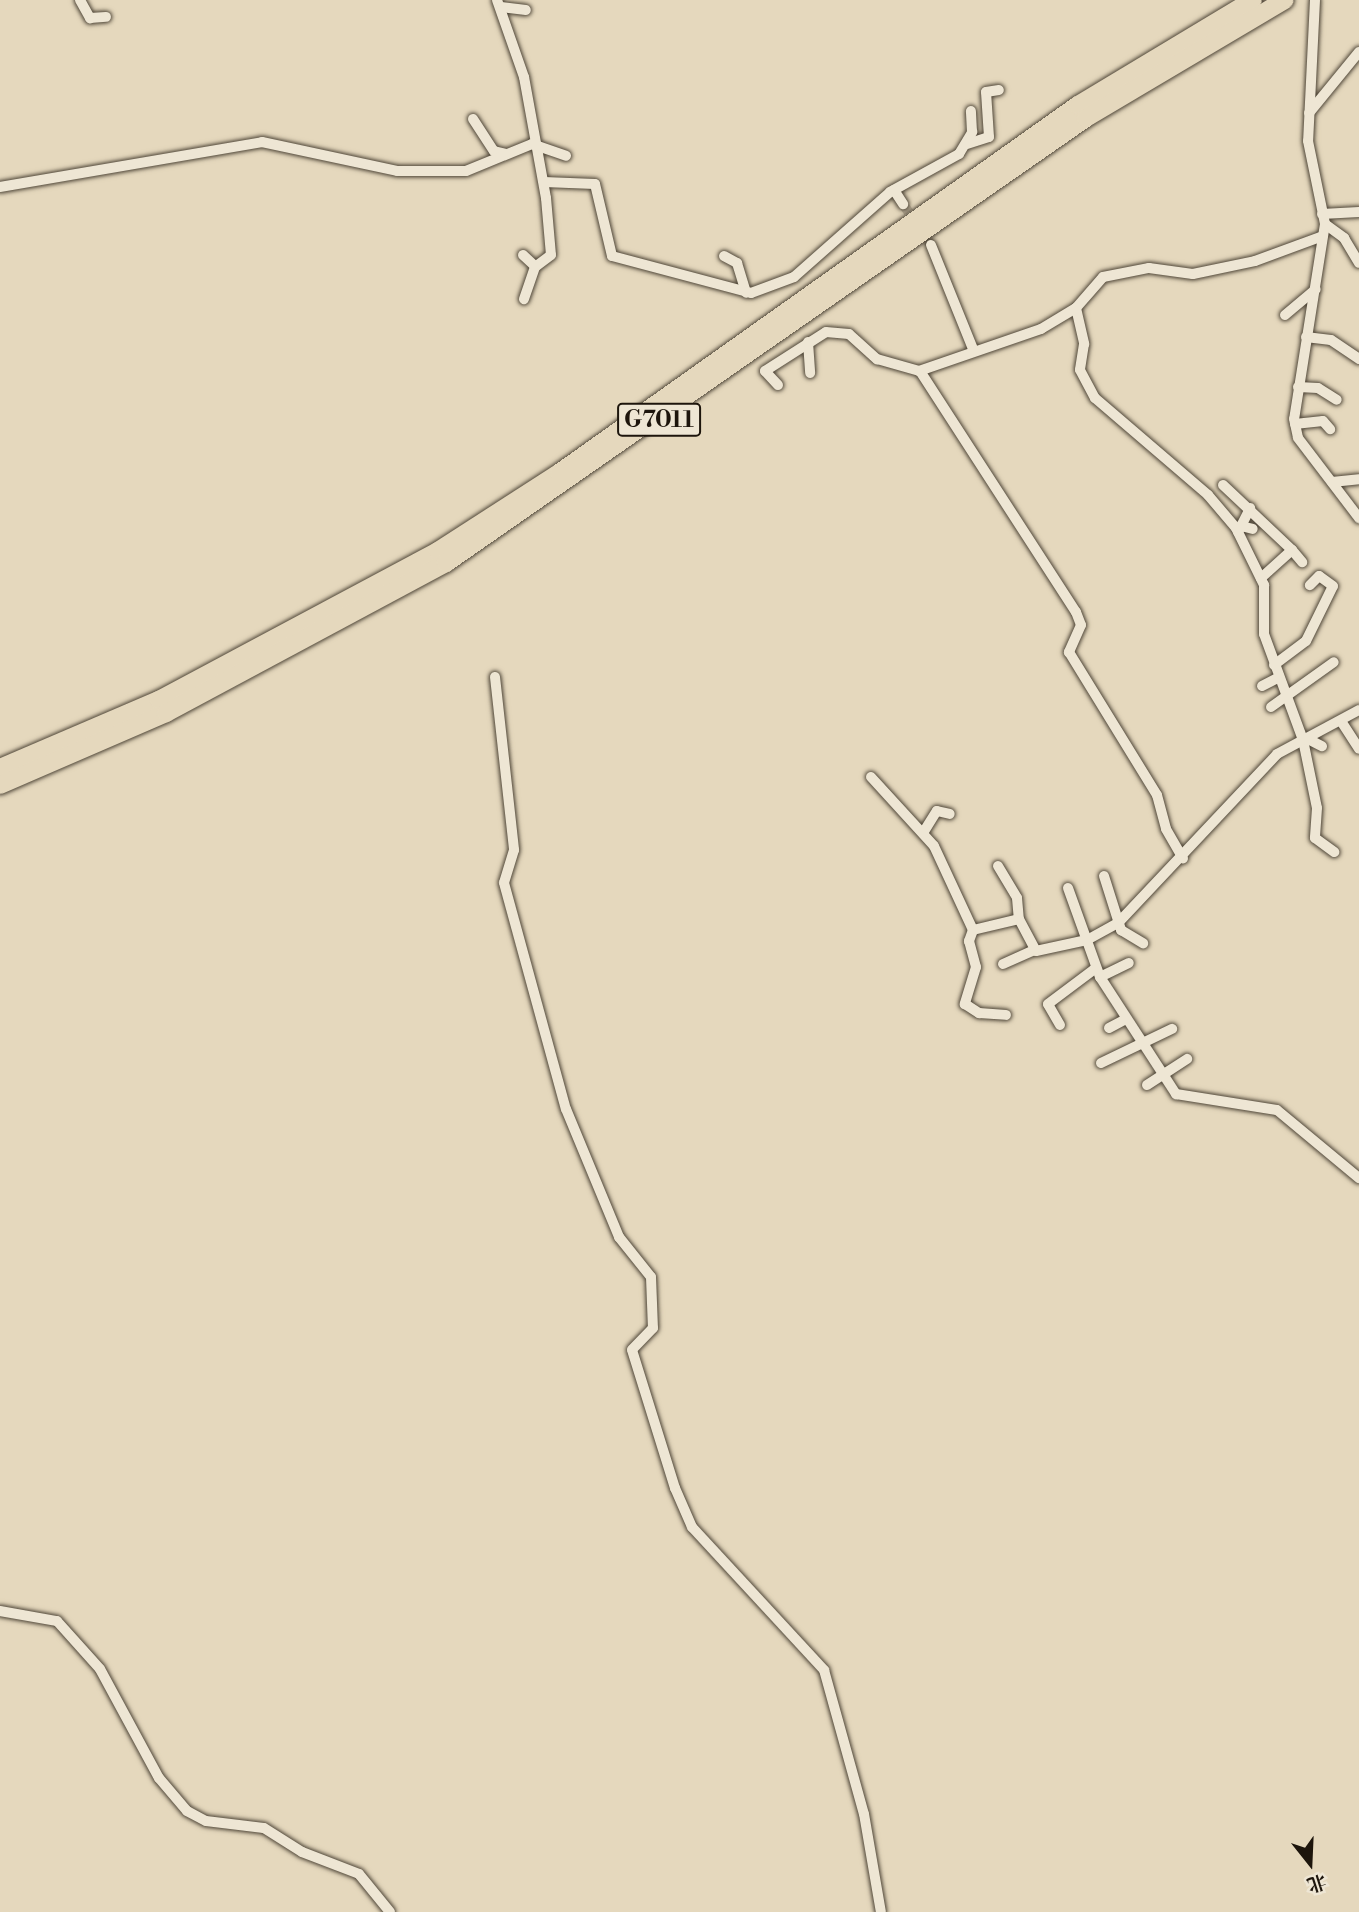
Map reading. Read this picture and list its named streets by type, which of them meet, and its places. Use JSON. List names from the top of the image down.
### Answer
{
  "streets": {
    "highway": ["G7011"]
  },
  "north": "bottom"
}
